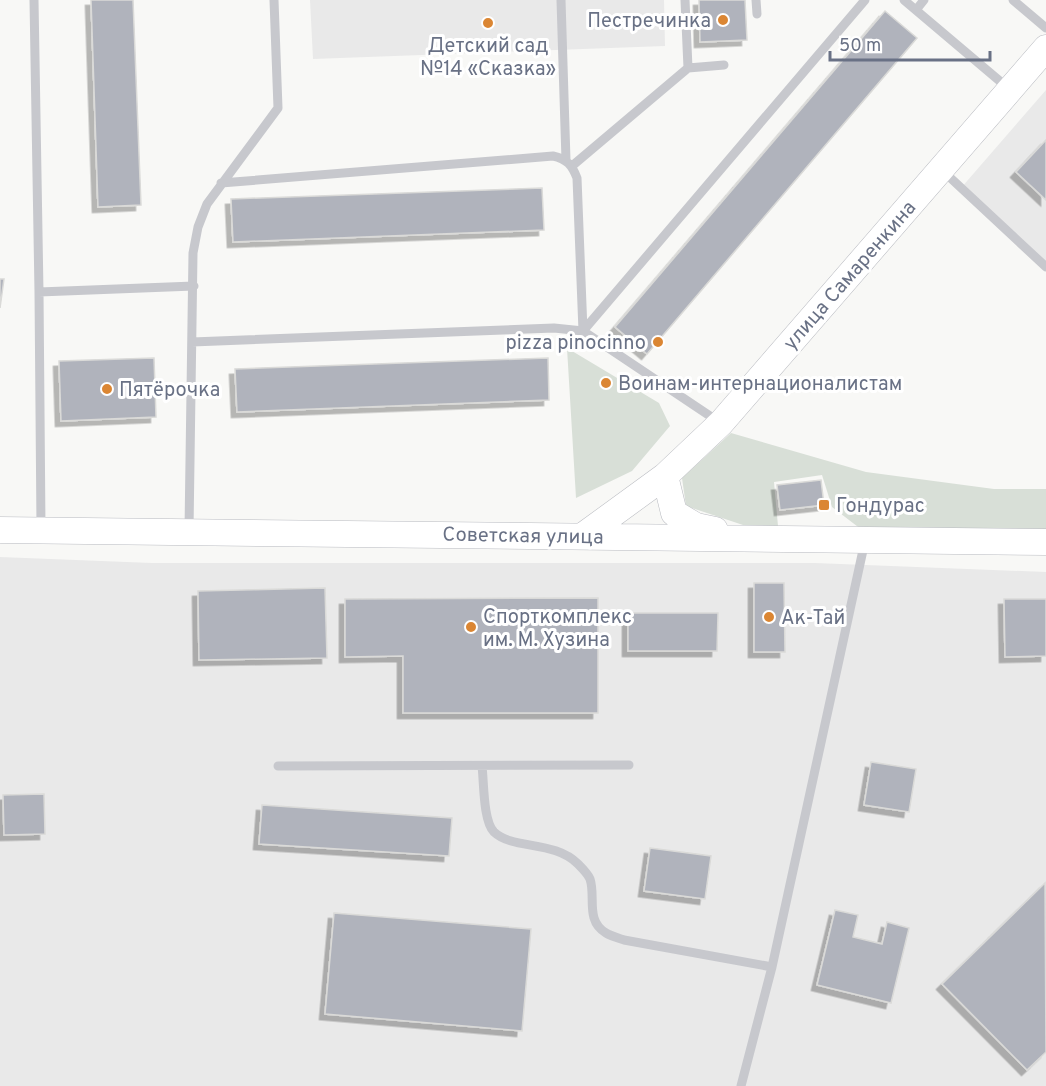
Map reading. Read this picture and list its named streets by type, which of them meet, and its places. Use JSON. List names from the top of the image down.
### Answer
{
  "streets": {
    "main road": ["улица Самаренкина", "Советская улица"]
  },
  "crossings": [
    ["улица Самаренкина", "Советская улица"]
  ],
  "places": {
    "other": [
      "Пестречинка",
      "Детский сад №14 «Сказка»",
      "pizza pinocinno",
      "Воинам-интернационалистам",
      "Пятёрочка",
      "Ак-Тай",
      "Спорткомплекс им. М. Хузина"
    ],
    "transit": ["Гондурас"]
  },
  "scale_bar": "50 m"
}
